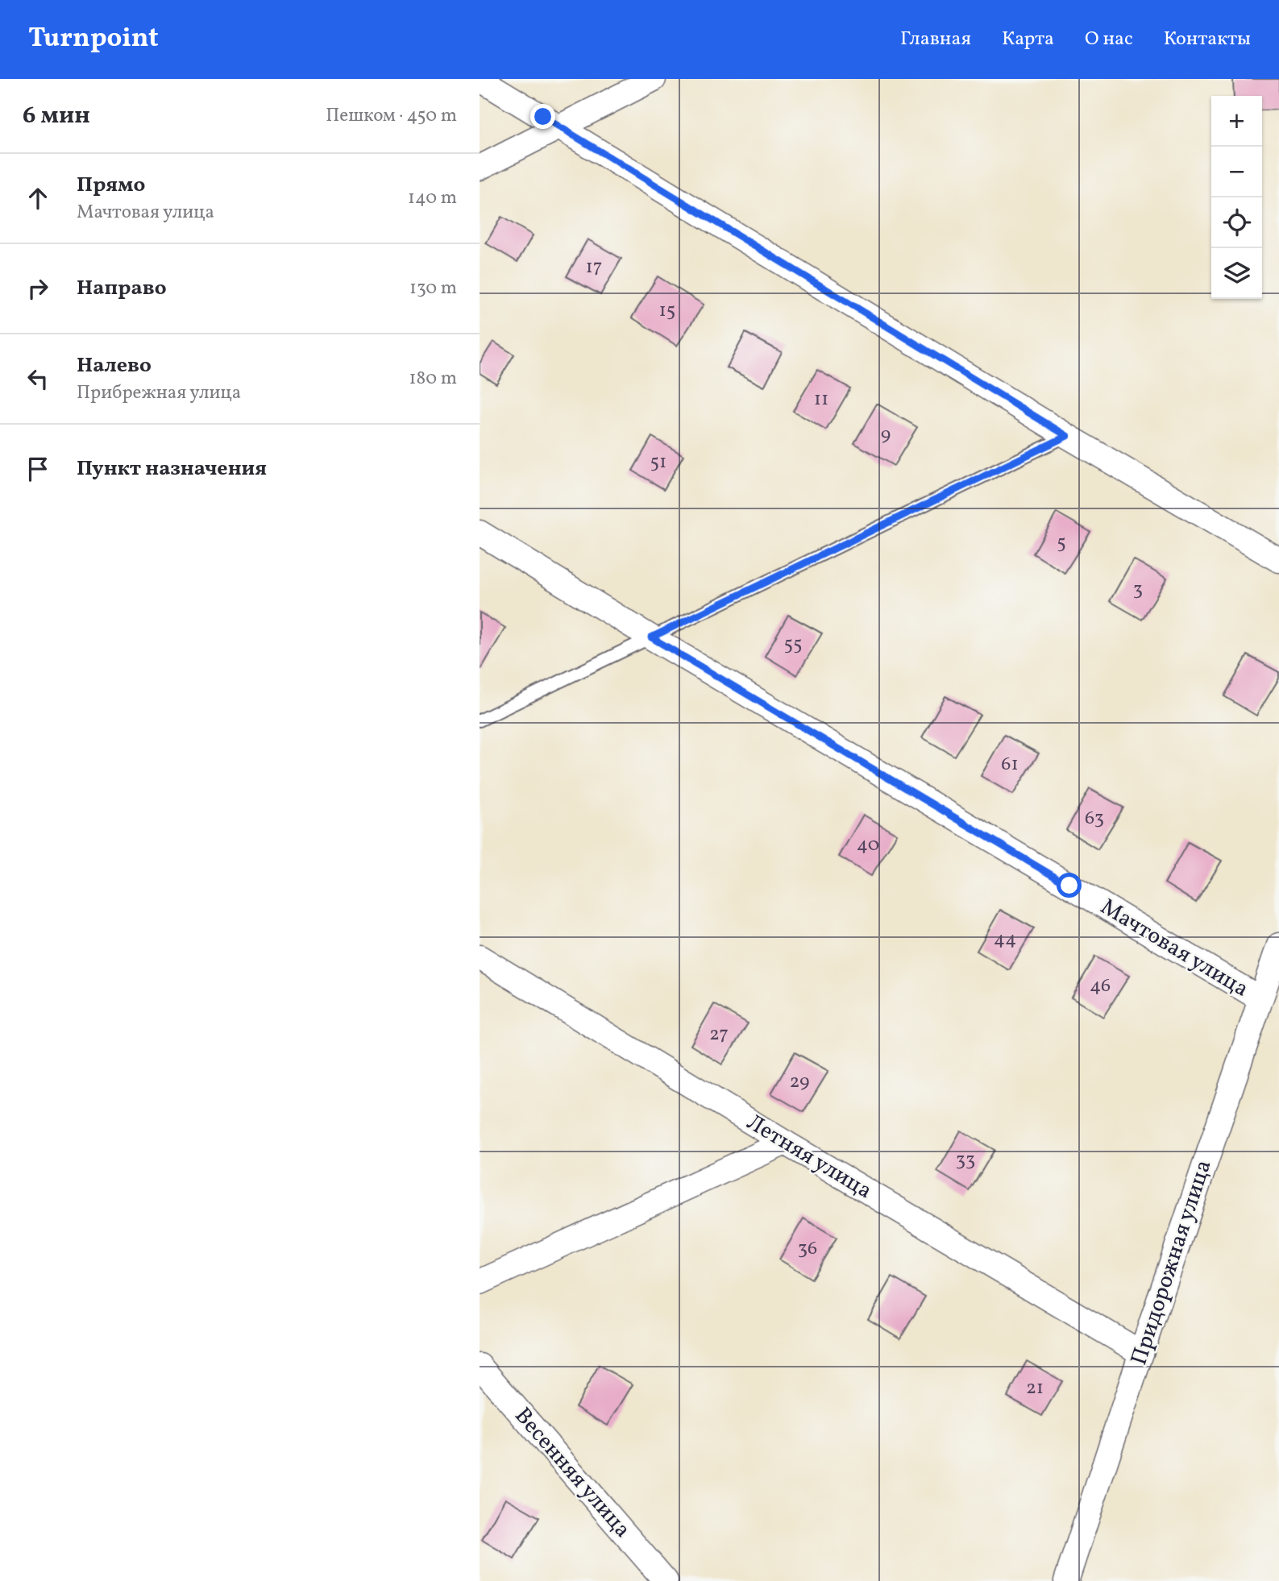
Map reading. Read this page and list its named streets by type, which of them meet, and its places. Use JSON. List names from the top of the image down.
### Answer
{
  "streets": {
    "street": [
      "Мачтовая улица",
      "Летняя улица",
      "Придорожная улица",
      "Весенняя улица"
    ]
  },
  "crossings": [
    ["Мачтовая улица", "Придорожная улица"],
    ["Летняя улица", "Придорожная улица"]
  ],
  "house_numbers": [
    "17",
    "15",
    "11",
    "9",
    "51",
    "5",
    "3",
    "55",
    "61",
    "63",
    "40",
    "44",
    "46",
    "27",
    "29",
    "33",
    "36",
    "21"
  ],
  "page": {
    "header": "Turnpoint",
    "nav": [
      "Главная",
      "Карта",
      "О нас",
      "Контакты"
    ],
    "heading": ["6 мин", "Пешком · 450 m"],
    "map_buttons": ["+", "−"],
    "list": [
      ["Прямо", "Мачтовая улица", "140 m"],
      ["Направо", "130 m"],
      ["Налево", "Прибрежная улица", "180 m"],
      "Пункт назначения"
    ]
  }
}
